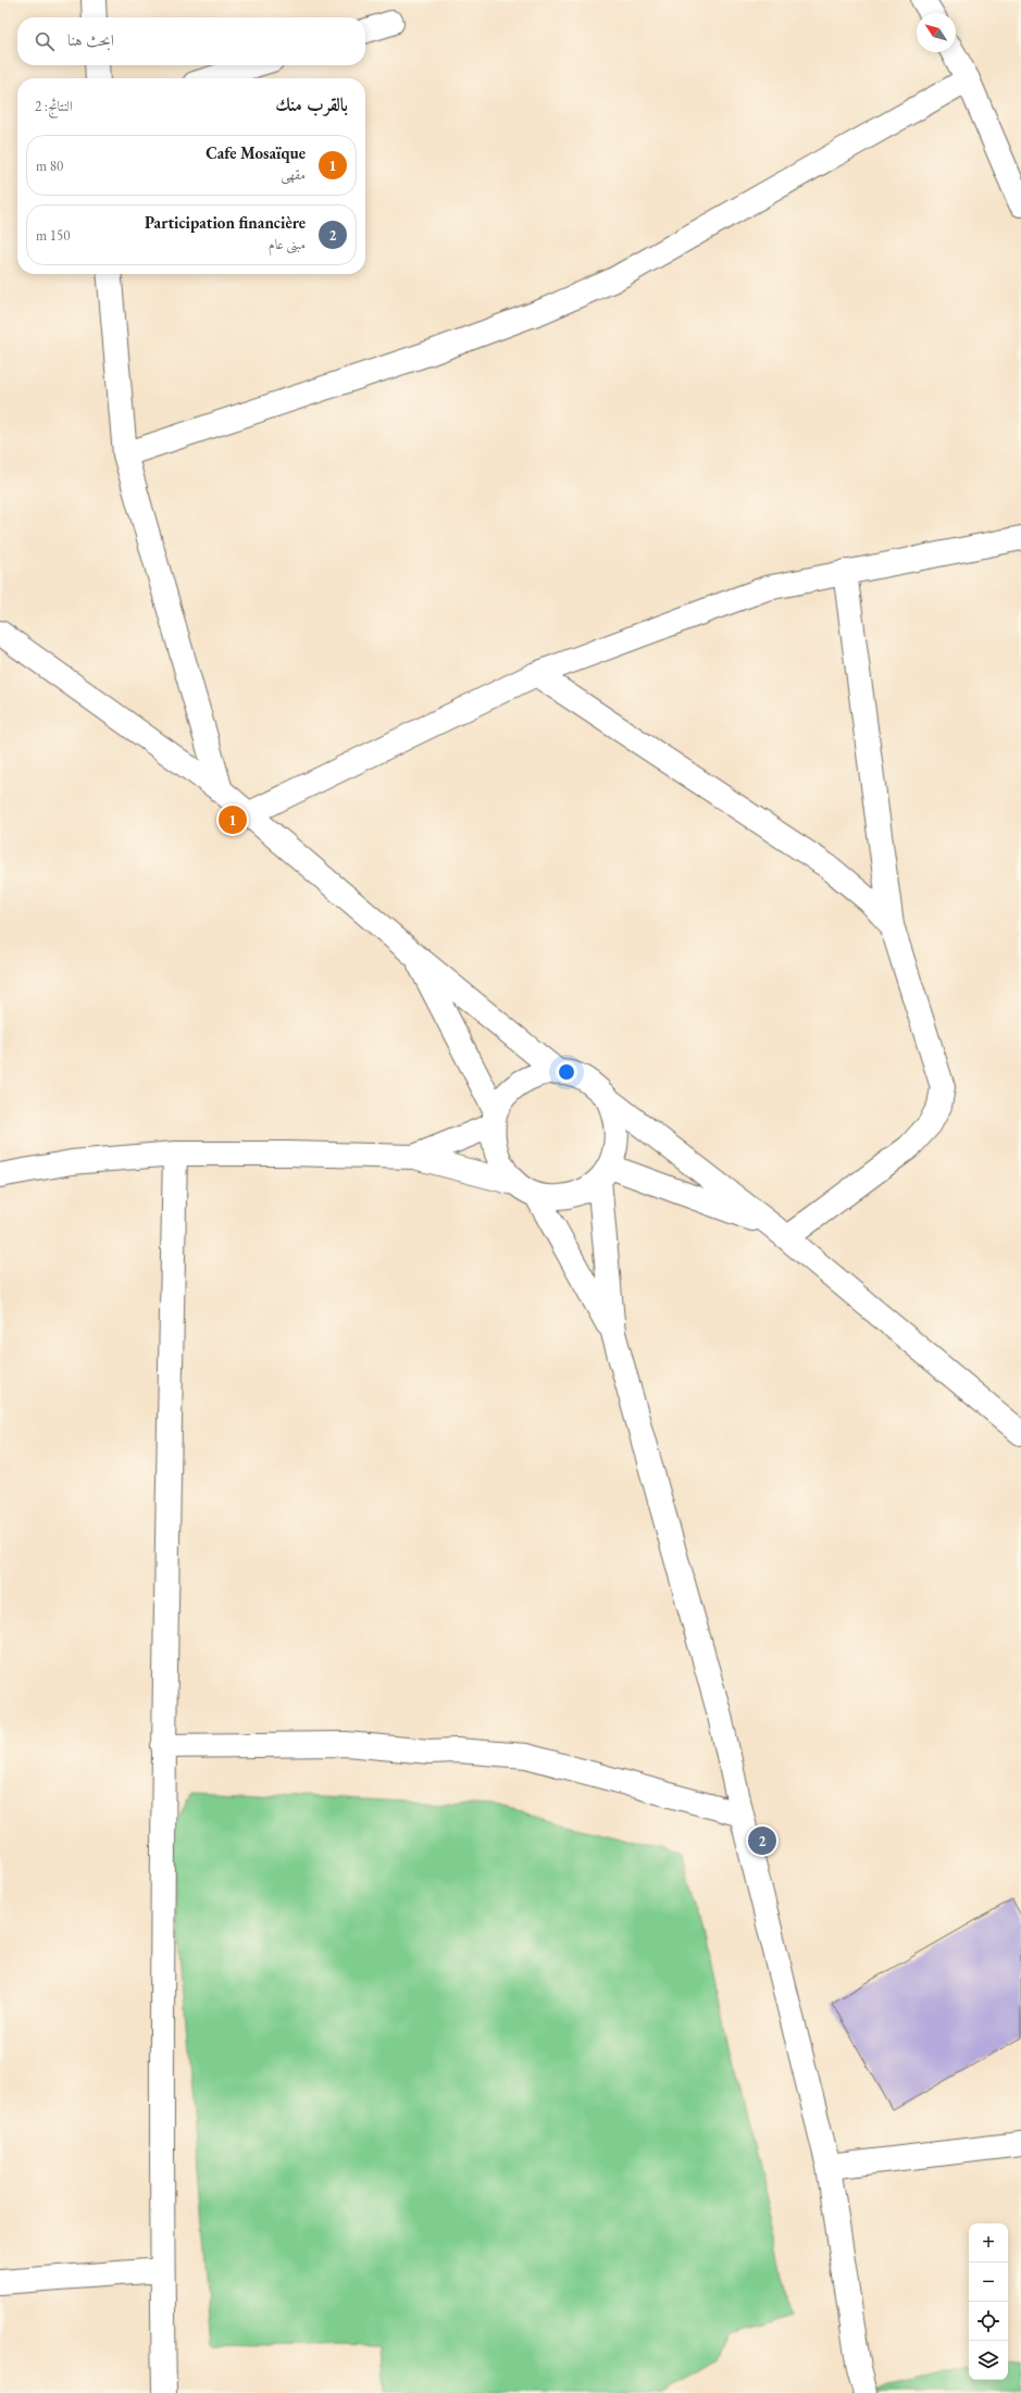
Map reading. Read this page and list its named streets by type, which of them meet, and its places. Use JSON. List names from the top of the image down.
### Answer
{
  "north": "top left",
  "page": {
    "search": "ابحث هنا",
    "heading": ["بالقرب منك", "النتائج: 2"],
    "list": [
      {
        "mark": "1",
        "name": "Cafe Mosaïque",
        "note": "مقهى",
        "value": "80 m"
      },
      {
        "mark": "2",
        "name": "Participation financière",
        "note": "مبنى عام",
        "value": "150 m"
      }
    ],
    "pins": ["1", "2"],
    "map_buttons": ["+", "−"]
  }
}
